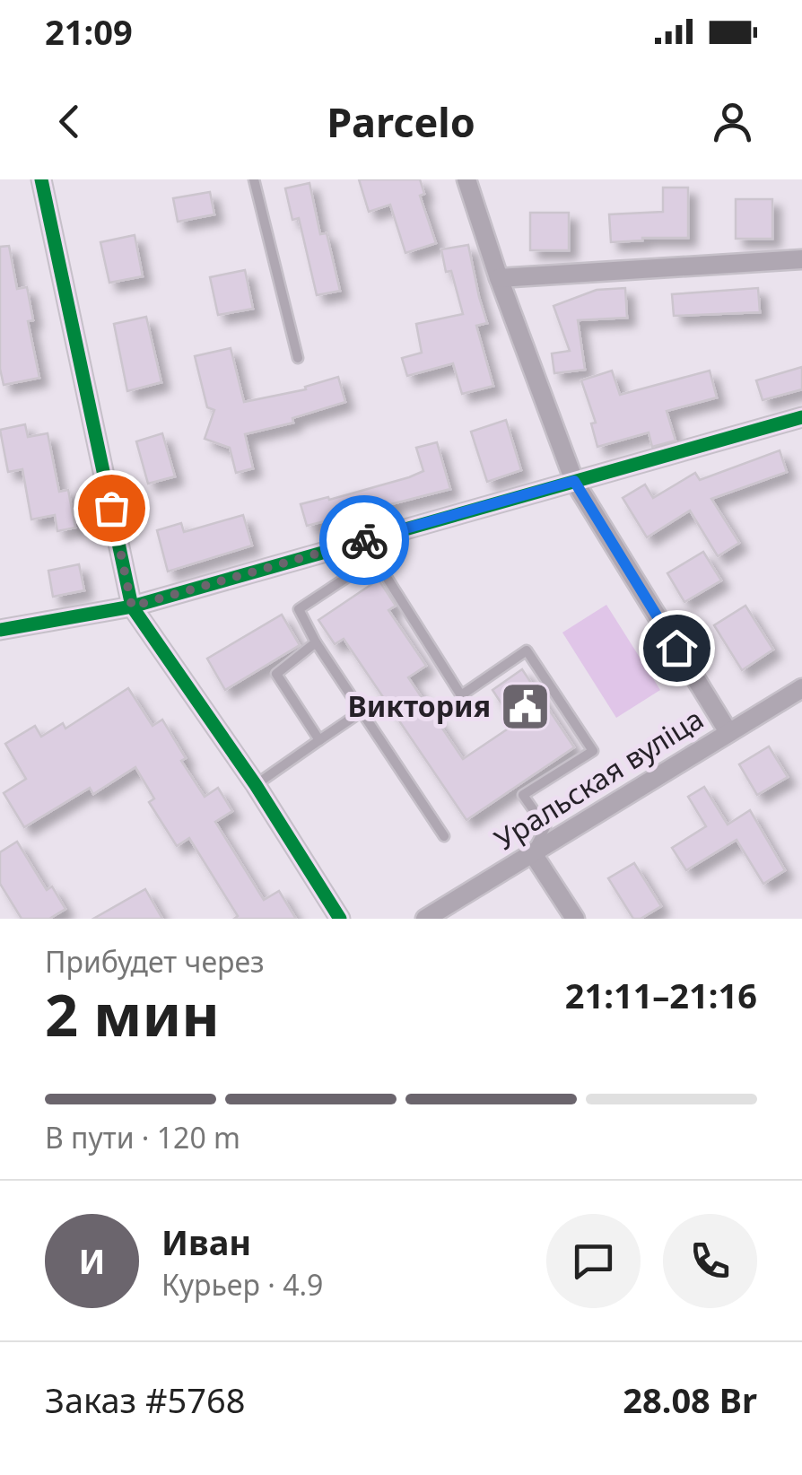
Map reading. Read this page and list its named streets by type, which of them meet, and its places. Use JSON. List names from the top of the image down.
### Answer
{
  "streets": {
    "street": ["Уральская вуліца"]
  },
  "places": {
    "public building": ["Виктория"]
  },
  "page": {
    "status": "21:09",
    "header": "Parcelo",
    "heading": ["2 мин", "Прибудет через", "21:11–21:16"],
    "panel": [
      "Иван",
      "Курьер · 4.9",
      "Заказ #5768",
      "28.08 Br"
    ],
    "bar": "В пути · 120 m",
    "round": "И"
  }
}
